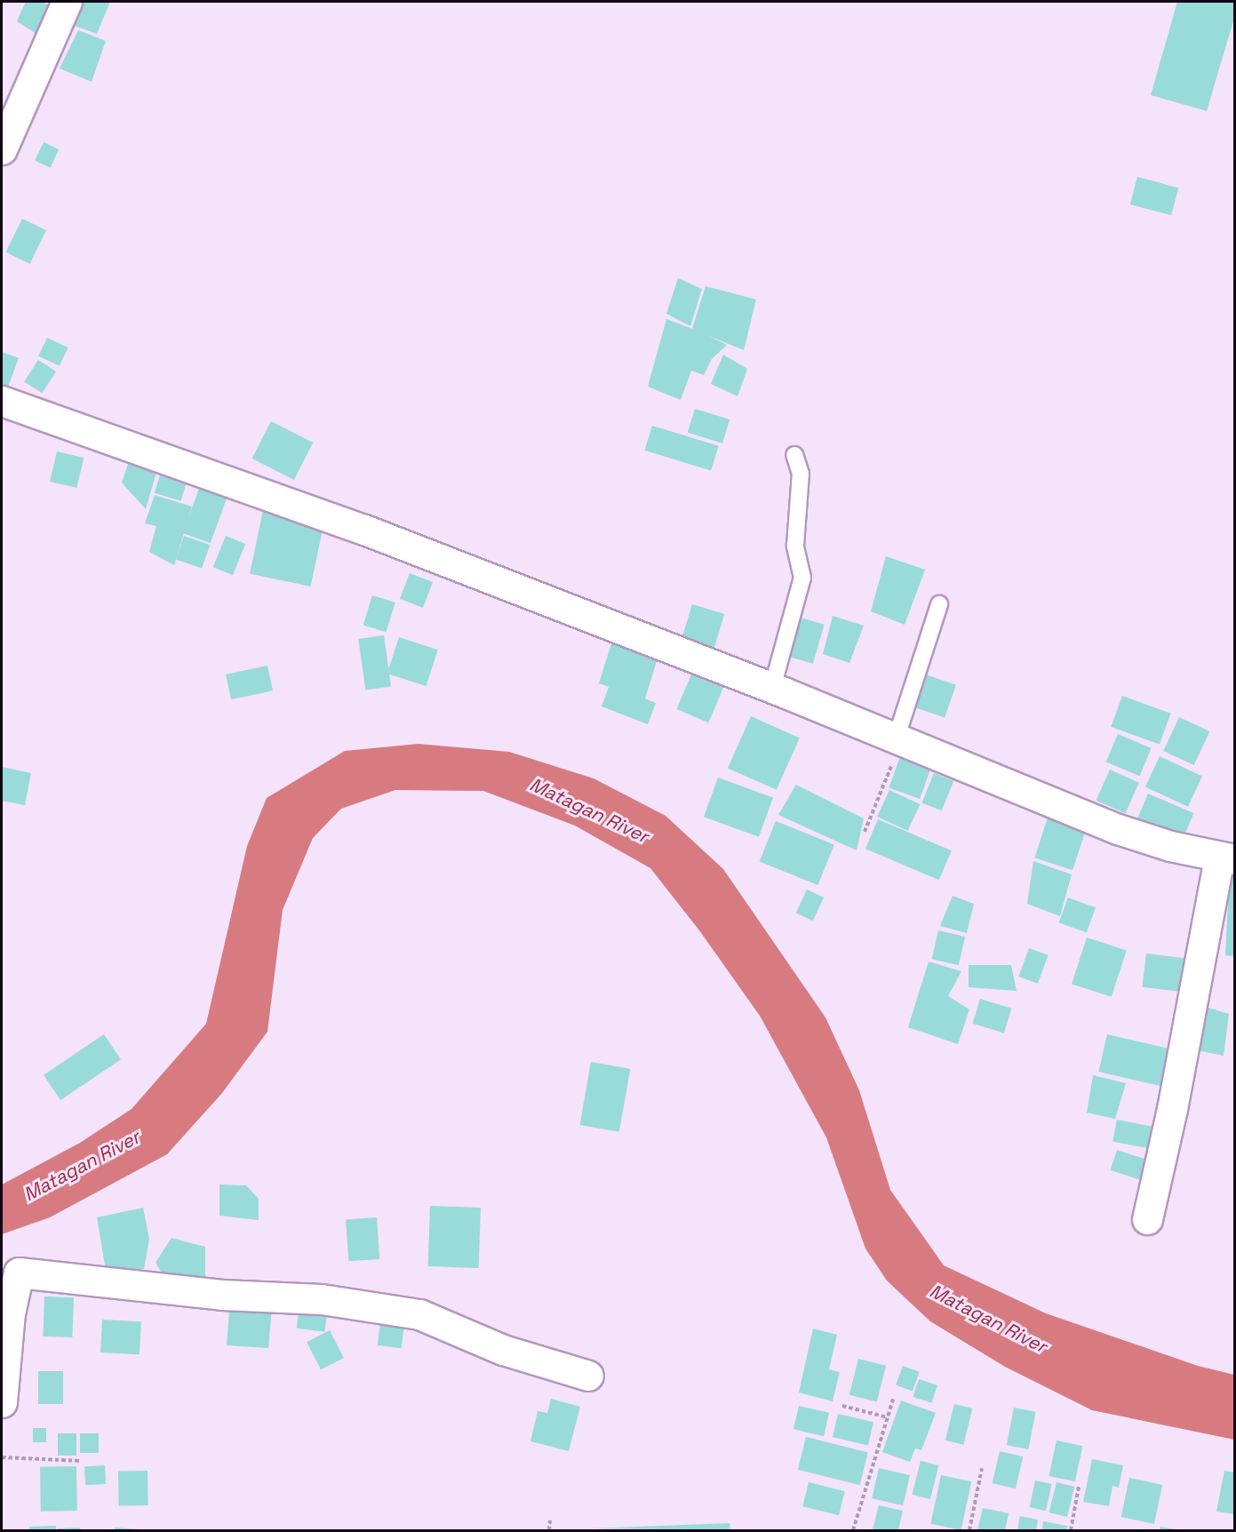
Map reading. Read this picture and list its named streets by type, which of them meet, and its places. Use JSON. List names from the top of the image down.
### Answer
{
  "water": ["Matagan River"]
}
